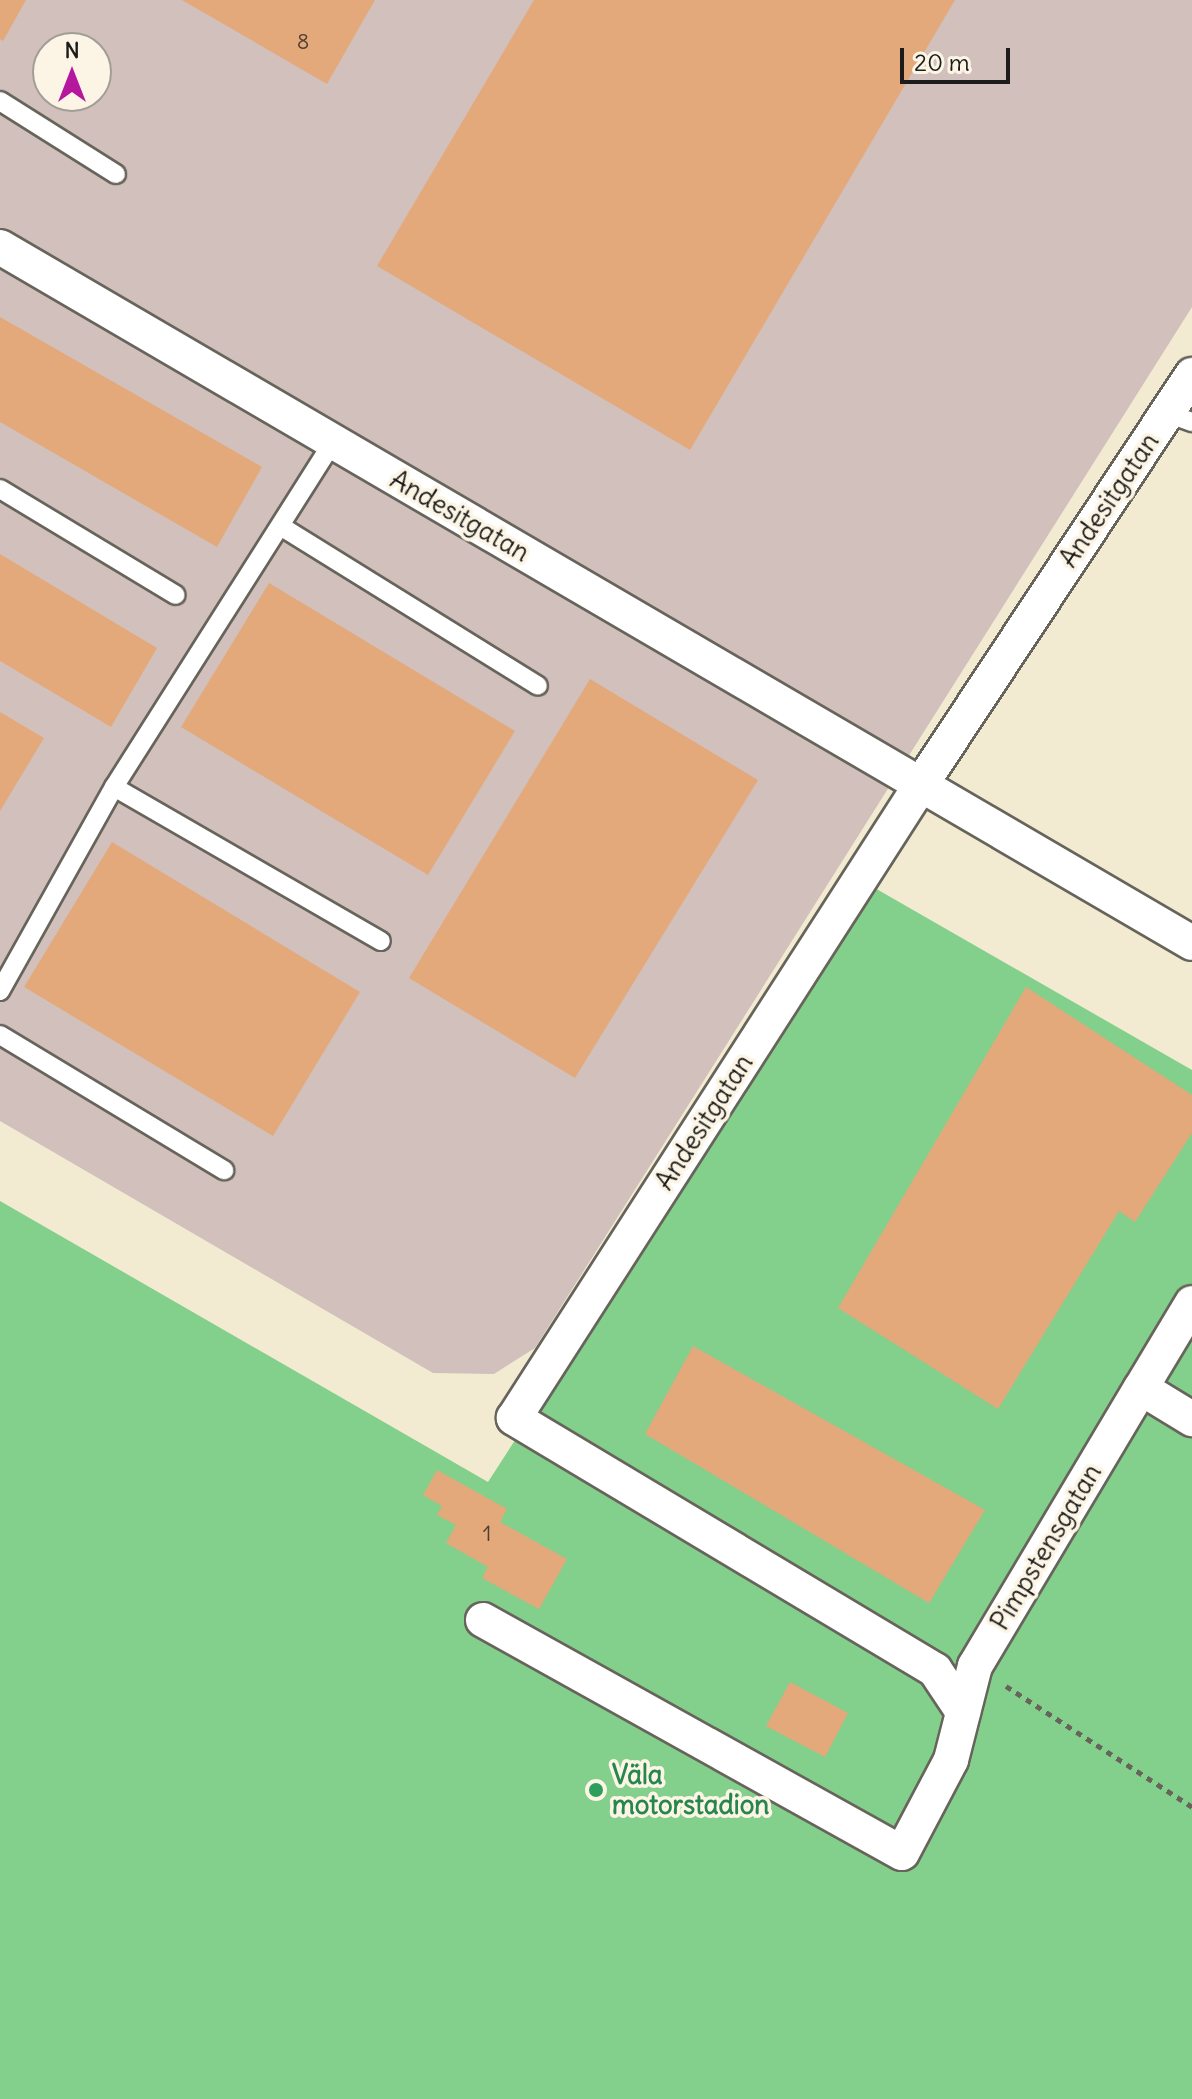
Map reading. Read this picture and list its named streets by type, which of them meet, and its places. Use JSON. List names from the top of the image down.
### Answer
{
  "streets": {
    "street": ["Andesitgatan", "Pimpstensgatan"]
  },
  "crossings": [
    ["Andesitgatan", "Pimpstensgatan"]
  ],
  "places": ["Väla motorstadion"],
  "house_numbers": ["8", "1"],
  "scale_bar": "20 m",
  "north": "top"
}
